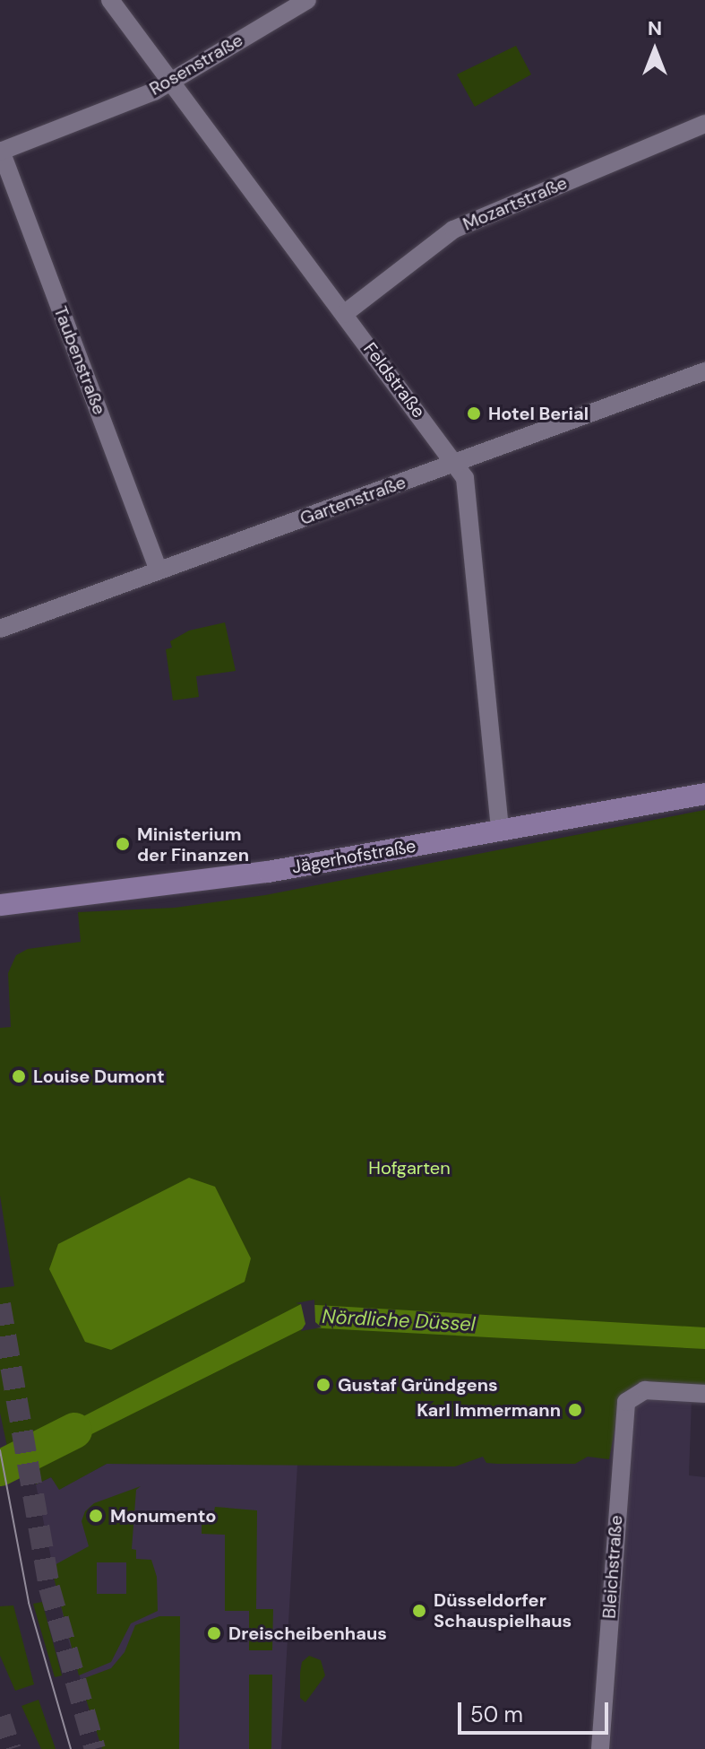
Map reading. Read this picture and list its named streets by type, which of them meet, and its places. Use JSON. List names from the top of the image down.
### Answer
{
  "streets": {
    "main road": ["Jägerhofstraße"],
    "street": [
      "Rosenstraße",
      "Mozartstraße",
      "Taubenstraße",
      "Feldstraße",
      "Gartenstraße",
      "Bleichstraße"
    ]
  },
  "crossings": [
    ["Rosenstraße", "Taubenstraße"],
    ["Rosenstraße", "Feldstraße"],
    ["Mozartstraße", "Feldstraße"],
    ["Taubenstraße", "Gartenstraße"],
    ["Feldstraße", "Gartenstraße"],
    ["Feldstraße", "Jägerhofstraße"]
  ],
  "water": ["Nördliche Düssel"],
  "parks": ["Hofgarten"],
  "places": [
    "Hotel Berial",
    "Ministerium der Finanzen",
    "Louise Dumont",
    "Gustaf Gründgens",
    "Karl Immermann",
    "Monumento",
    "Düsseldorfer Schauspielhaus",
    "Dreischeibenhaus"
  ],
  "scale_bar": "50 m",
  "north": "top"
}
